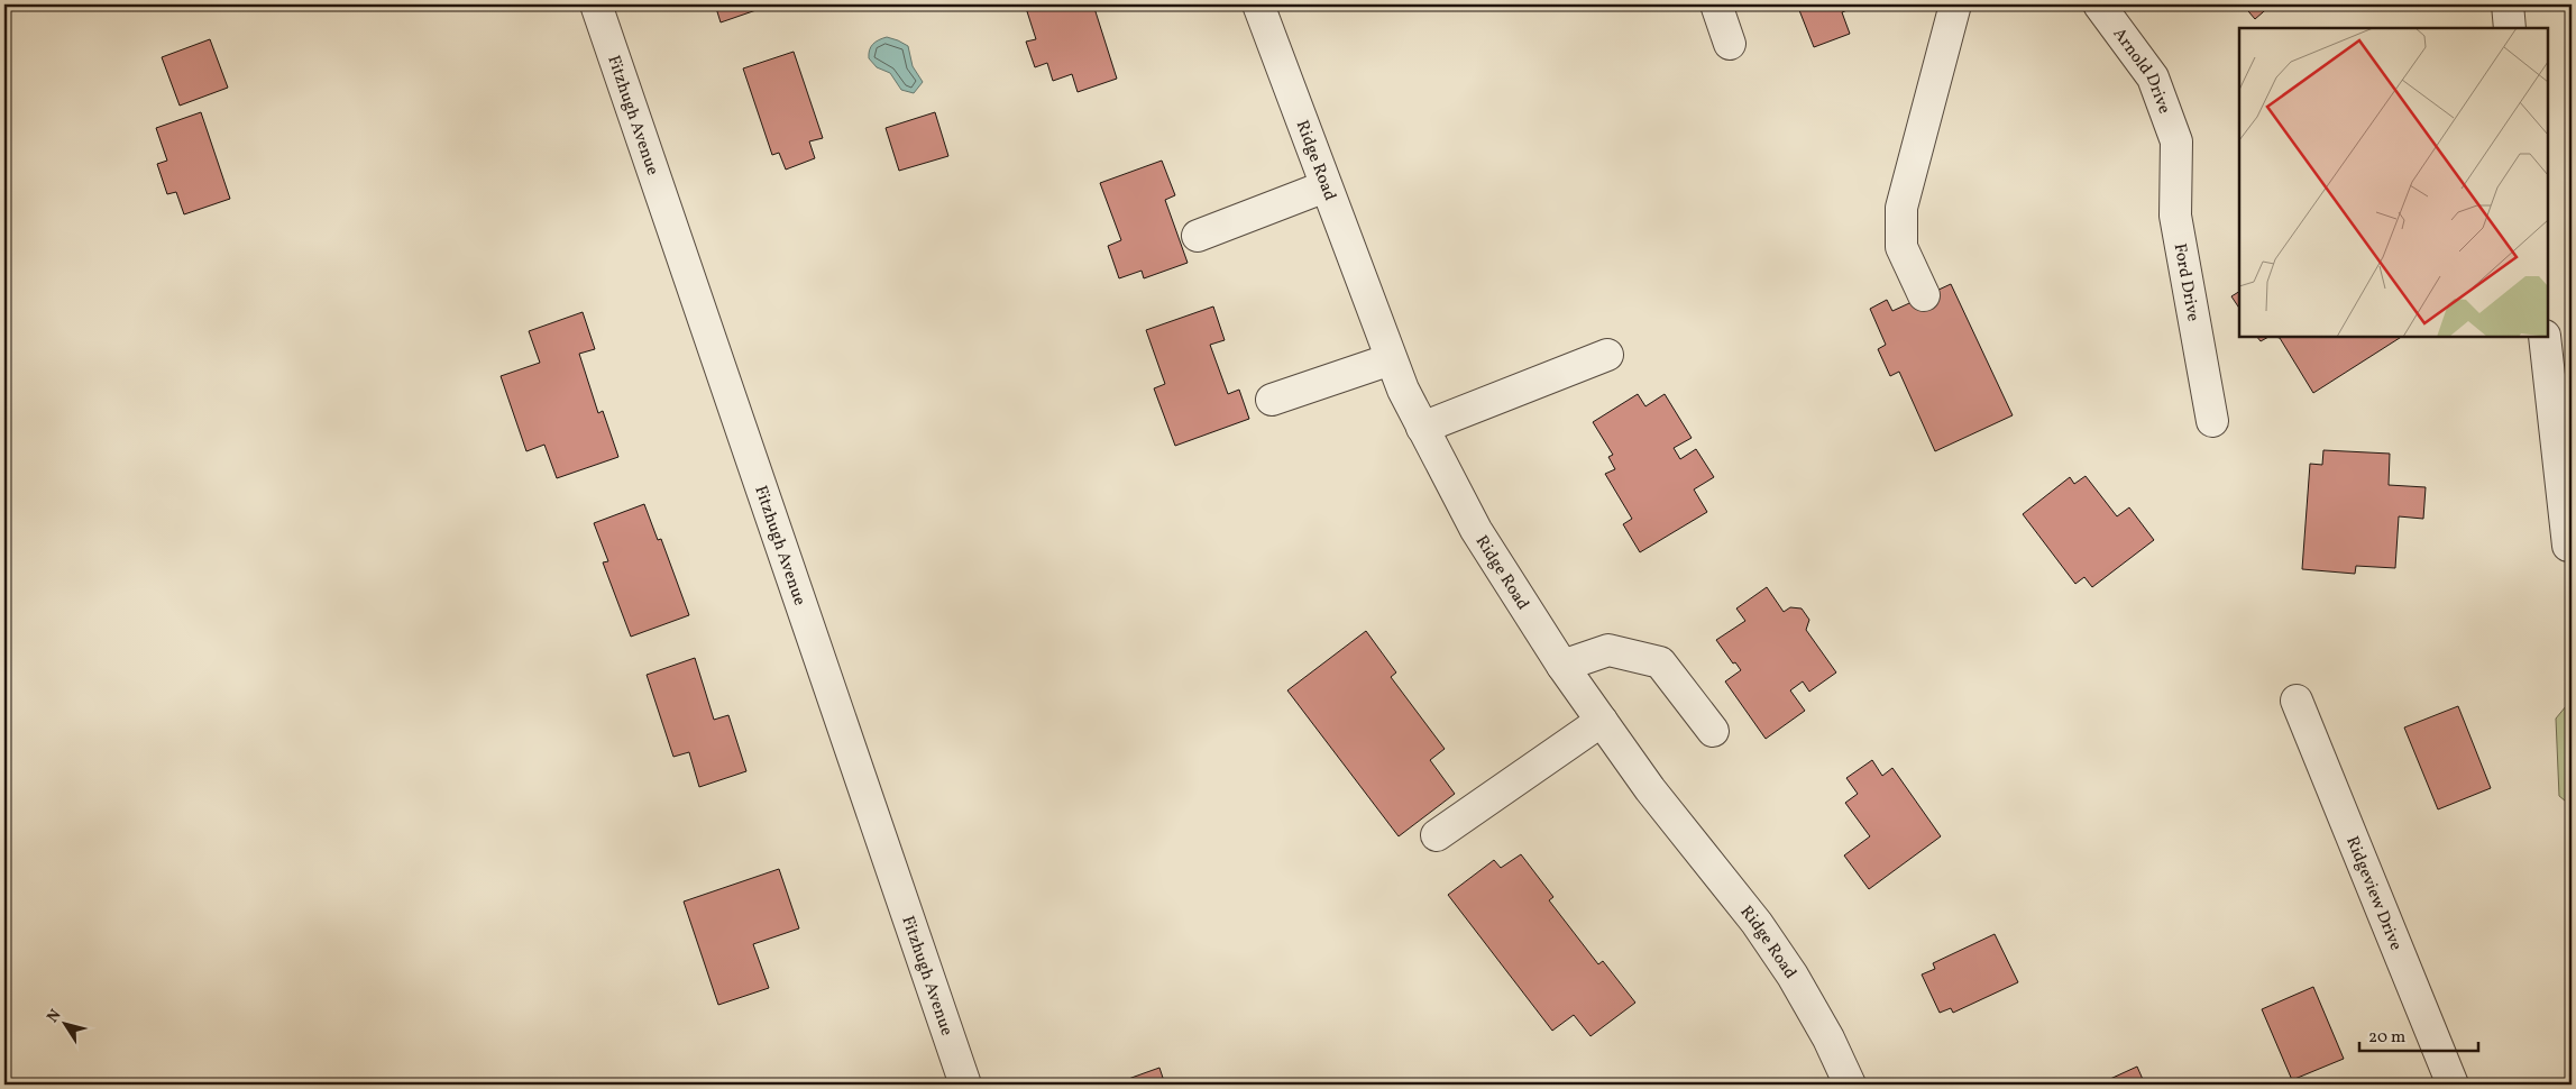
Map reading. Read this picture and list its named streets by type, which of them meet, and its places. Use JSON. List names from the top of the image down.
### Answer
{
  "streets": {
    "street": [
      "Arnold Drive",
      "Fitzhugh Avenue",
      "Ridge Road",
      "Ford Drive",
      "Ridgeview Drive"
    ]
  },
  "crossings": [
    ["Arnold Drive", "Ford Drive"]
  ],
  "scale_bar": "20 m",
  "north": "top left"
}
